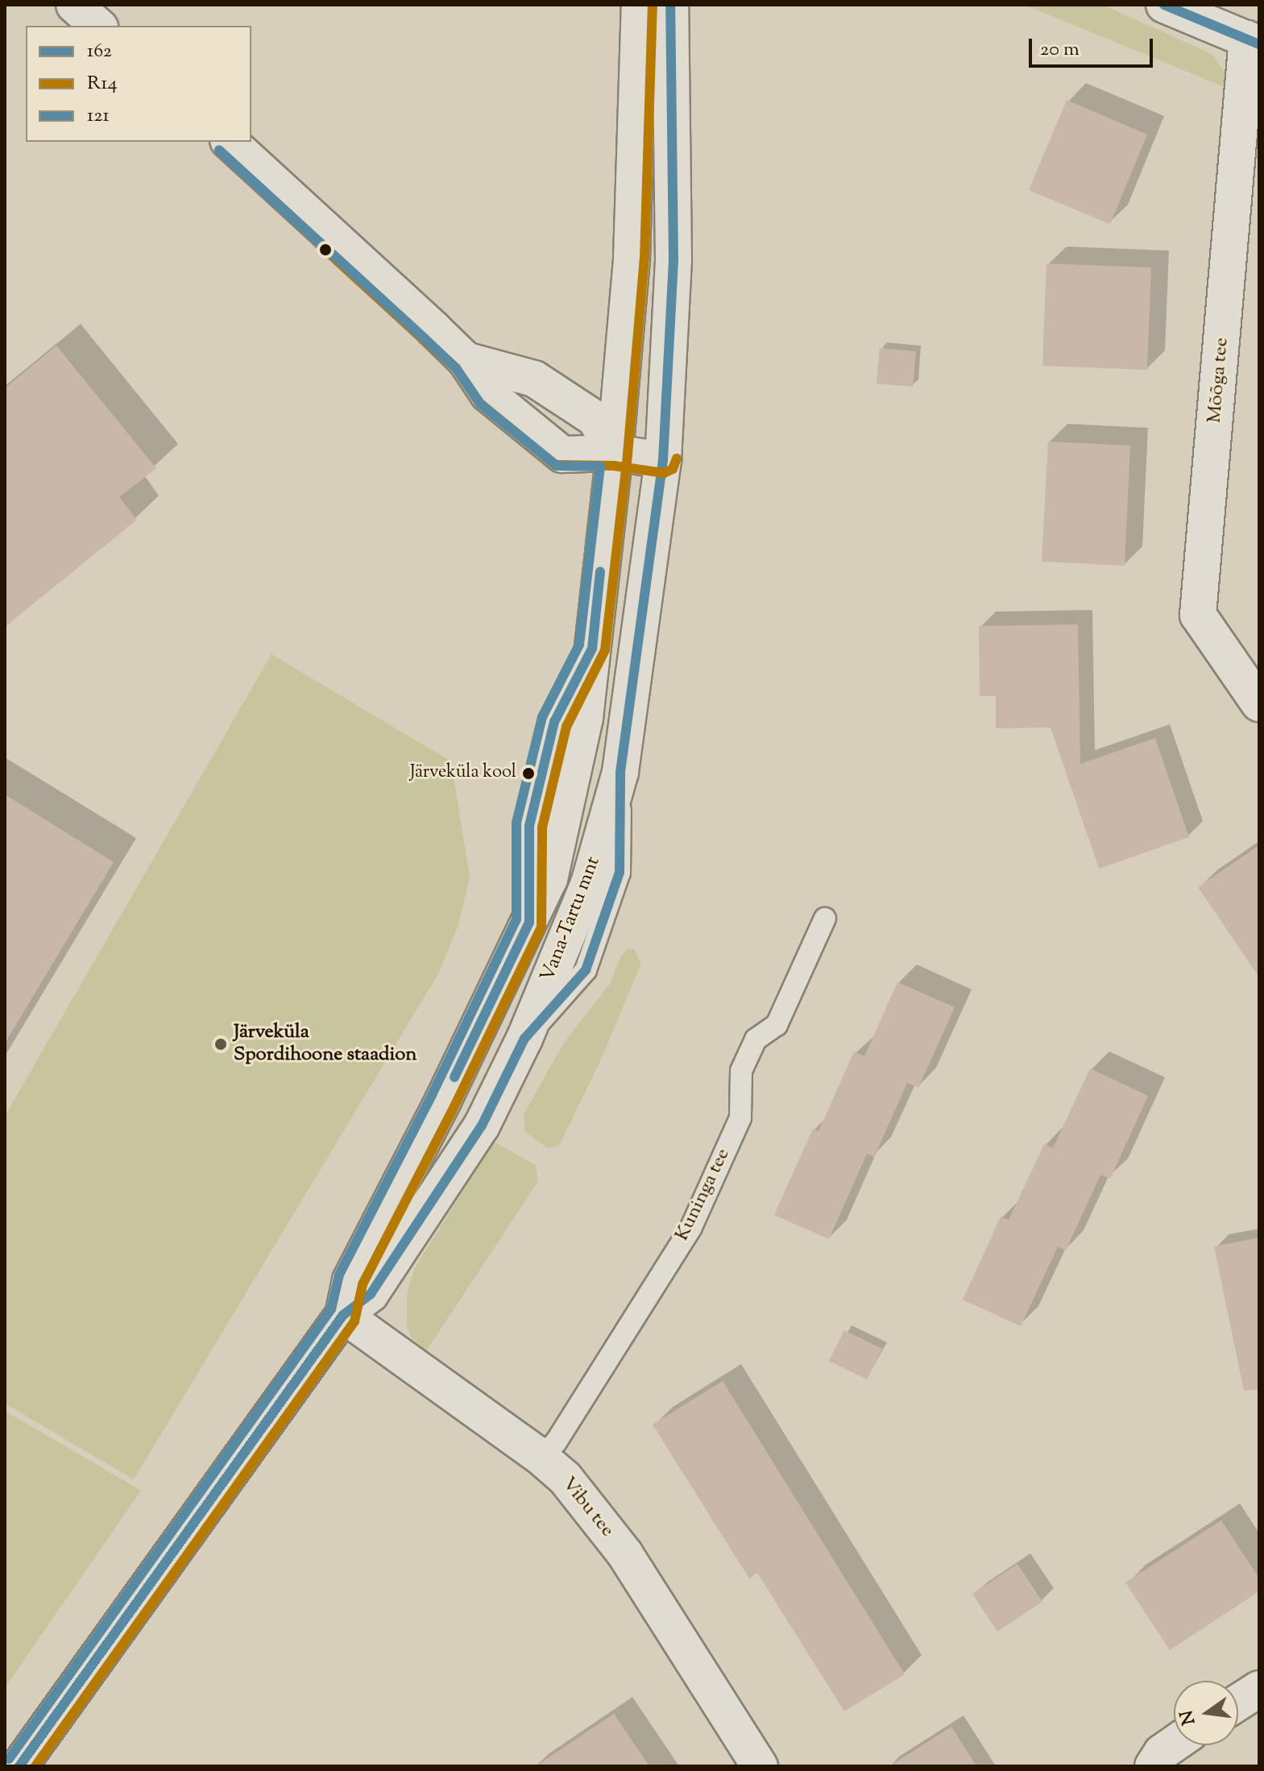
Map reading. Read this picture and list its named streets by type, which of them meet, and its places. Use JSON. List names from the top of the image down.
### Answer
{
  "streets": {
    "street": ["Mõõga tee", "Vana-Tartu mnt", "Vibu tee"],
    "lane": ["Kuninga tee"]
  },
  "crossings": [
    ["Vana-Tartu mnt", "Vibu tee"],
    ["Kuninga tee", "Vibu tee"]
  ],
  "places": ["Järveküla kool", "Järveküla Spordihoone staadion"],
  "lines": ["transit line 162", "transit line R14", "transit line 121"],
  "legend": ["162", "R14", "121"],
  "scale_bar": "20 m",
  "north": "left"
}
